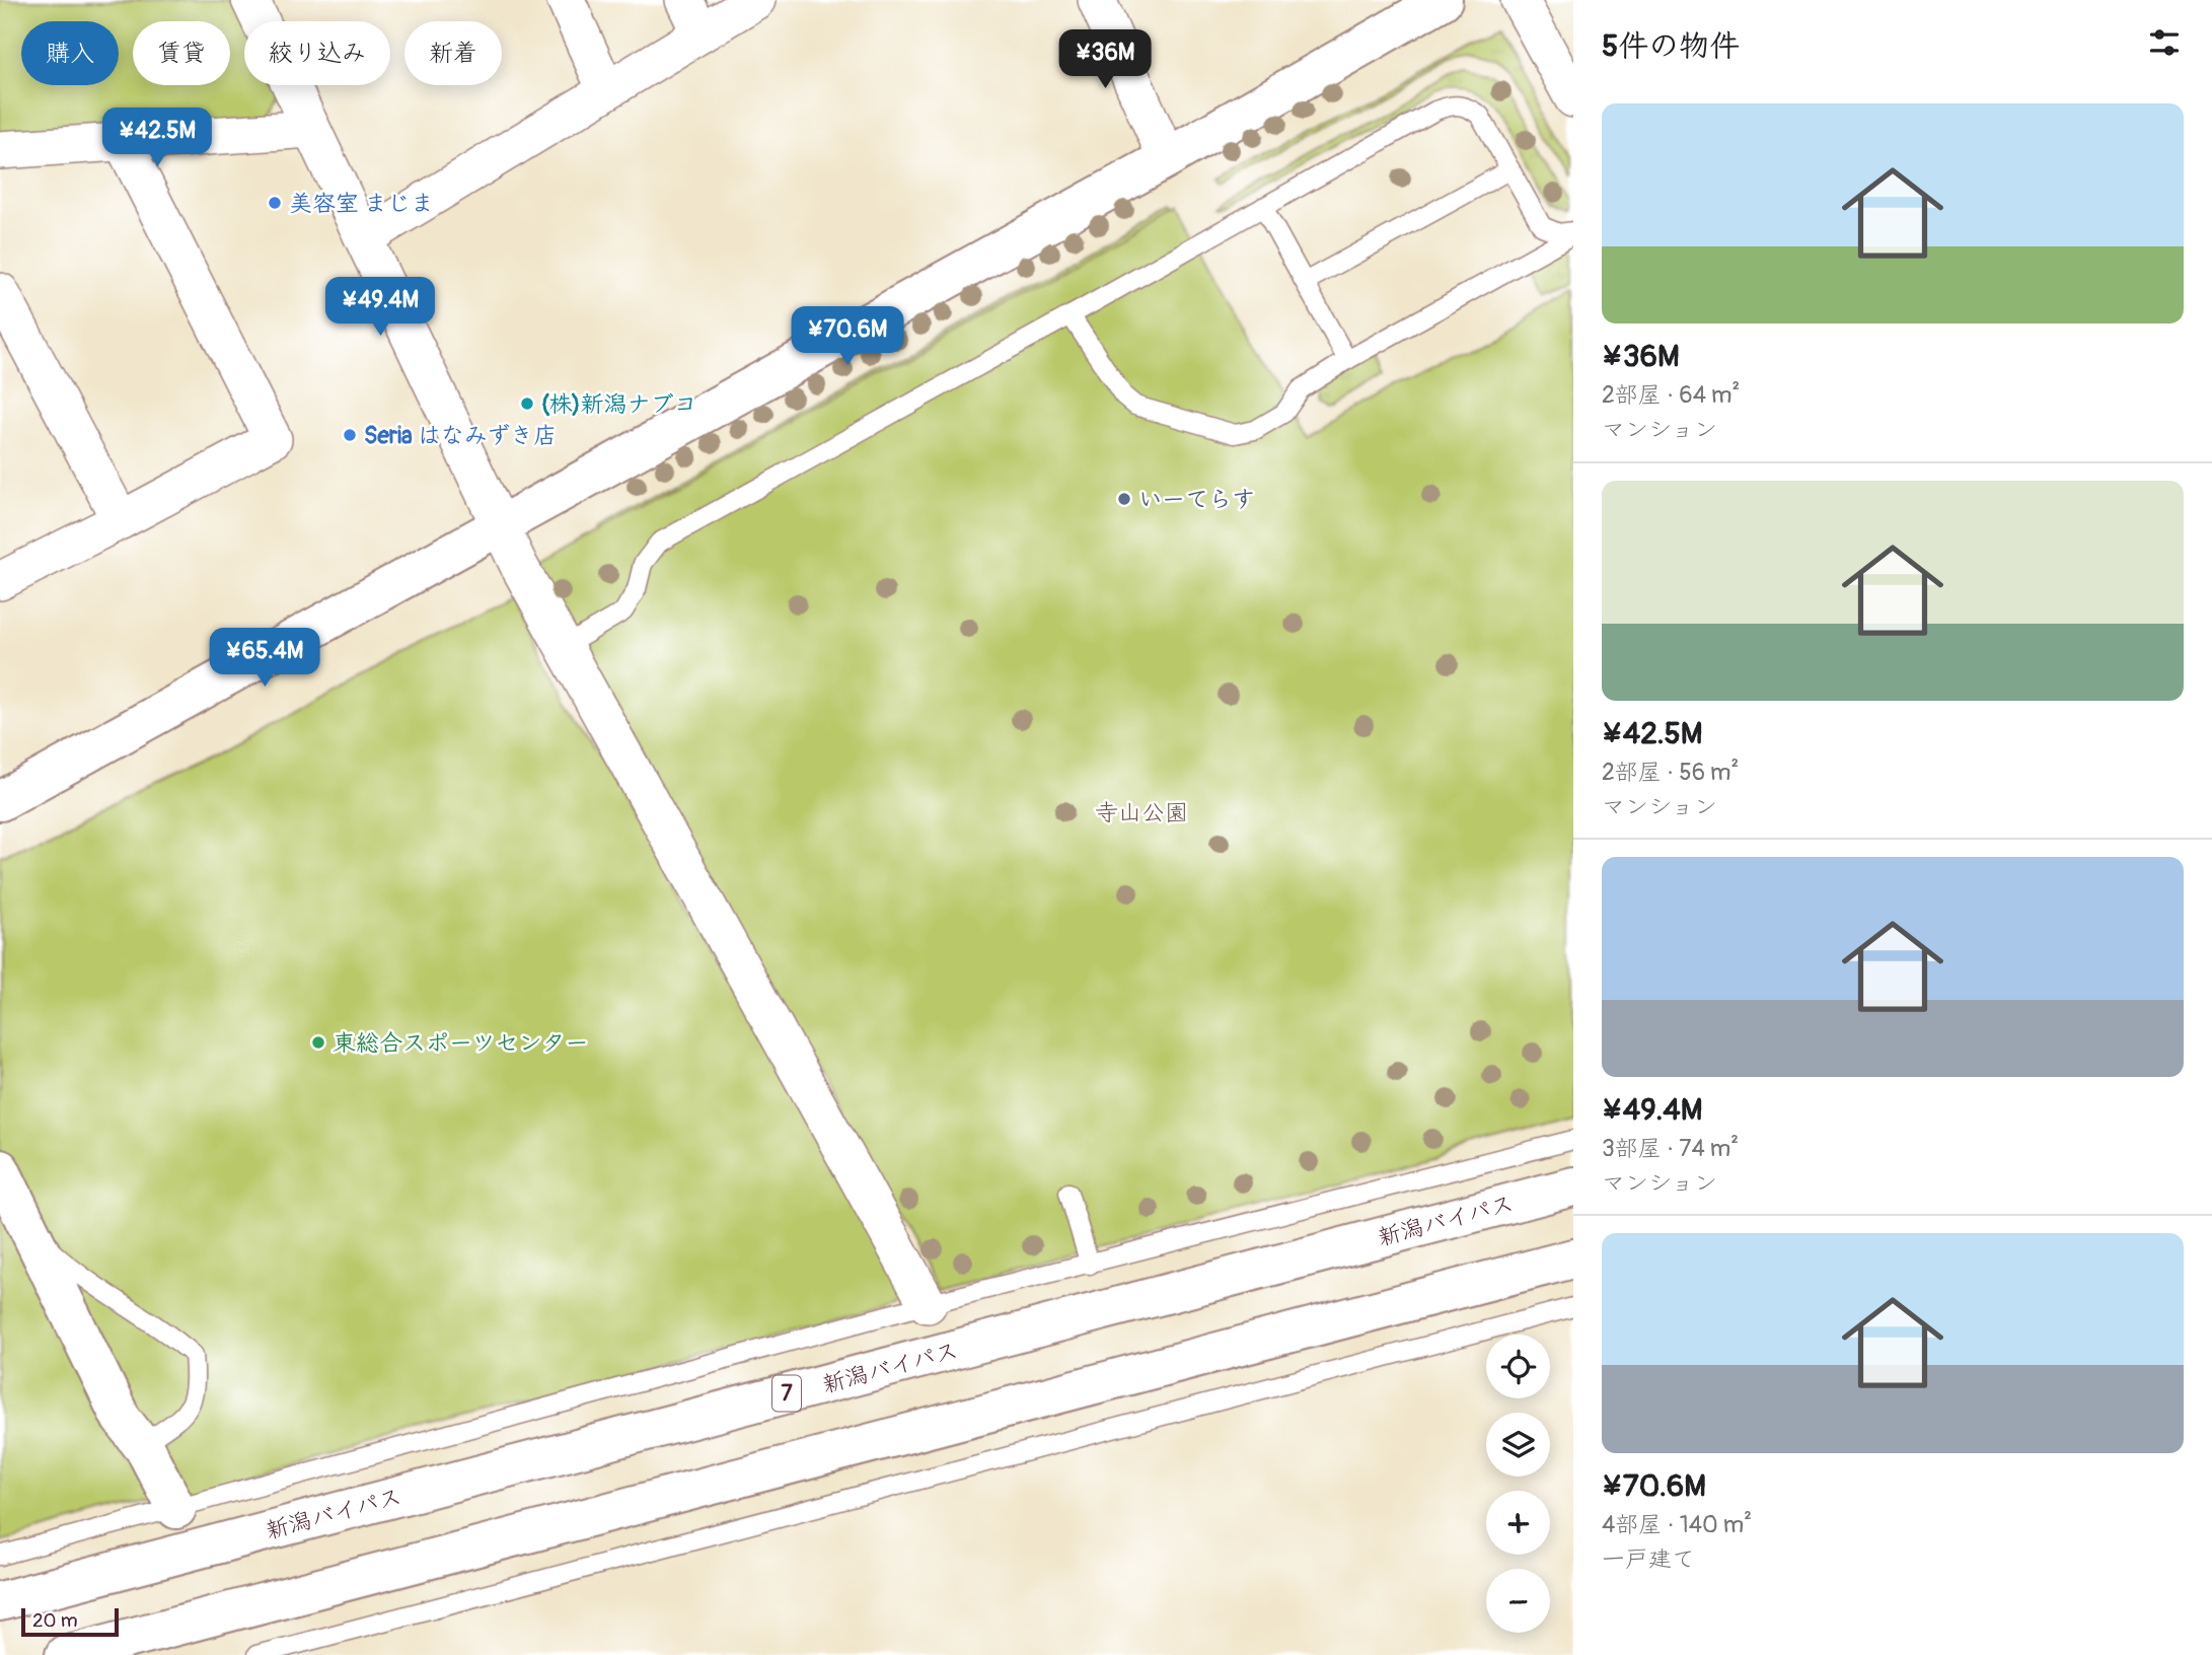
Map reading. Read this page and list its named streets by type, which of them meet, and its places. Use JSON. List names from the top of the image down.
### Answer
{
  "streets": {
    "main road": ["新潟バイパス", "7"]
  },
  "parks": ["寺山公園"],
  "places": [
    "美容室 まじま",
    "(株)新潟ナブコ",
    "Seria はなみずき店",
    "いーてらす",
    "東総合スポーツセンター"
  ],
  "scale_bar": "20 m",
  "page": {
    "heading": "5件の物件",
    "chip": [
      "購入",
      "賃貸",
      "絞り込み",
      "新着"
    ],
    "price": [
      "¥36M",
      "¥42.5M",
      "¥49.4M",
      "¥70.6M",
      "¥65.4M"
    ],
    "list": [
      {
        "name": "¥36M",
        "note": "2部屋 · 64 m² · マンション"
      },
      {
        "name": "¥42.5M",
        "note": "2部屋 · 56 m² · マンション"
      },
      {
        "name": "¥49.4M",
        "note": "3部屋 · 74 m² · マンション"
      },
      {
        "name": "¥70.6M",
        "note": "4部屋 · 140 m² · 一戸建て"
      }
    ],
    "map_buttons": ["+", "−"],
    "scale": "20 m"
  }
}
